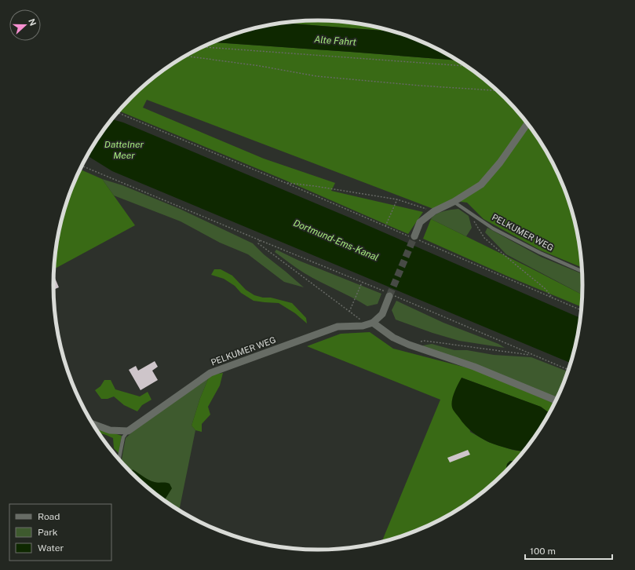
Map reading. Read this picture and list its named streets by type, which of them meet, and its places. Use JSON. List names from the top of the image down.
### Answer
{
  "streets": {
    "street": ["PELKUMER WEG"]
  },
  "water": ["Alte Fahrt", "Dattelner Meer", "Dortmund-Ems-Kanal"],
  "legend": ["Road", "Park", "Water"],
  "scale_bar": "100 m",
  "north": "right"
}
